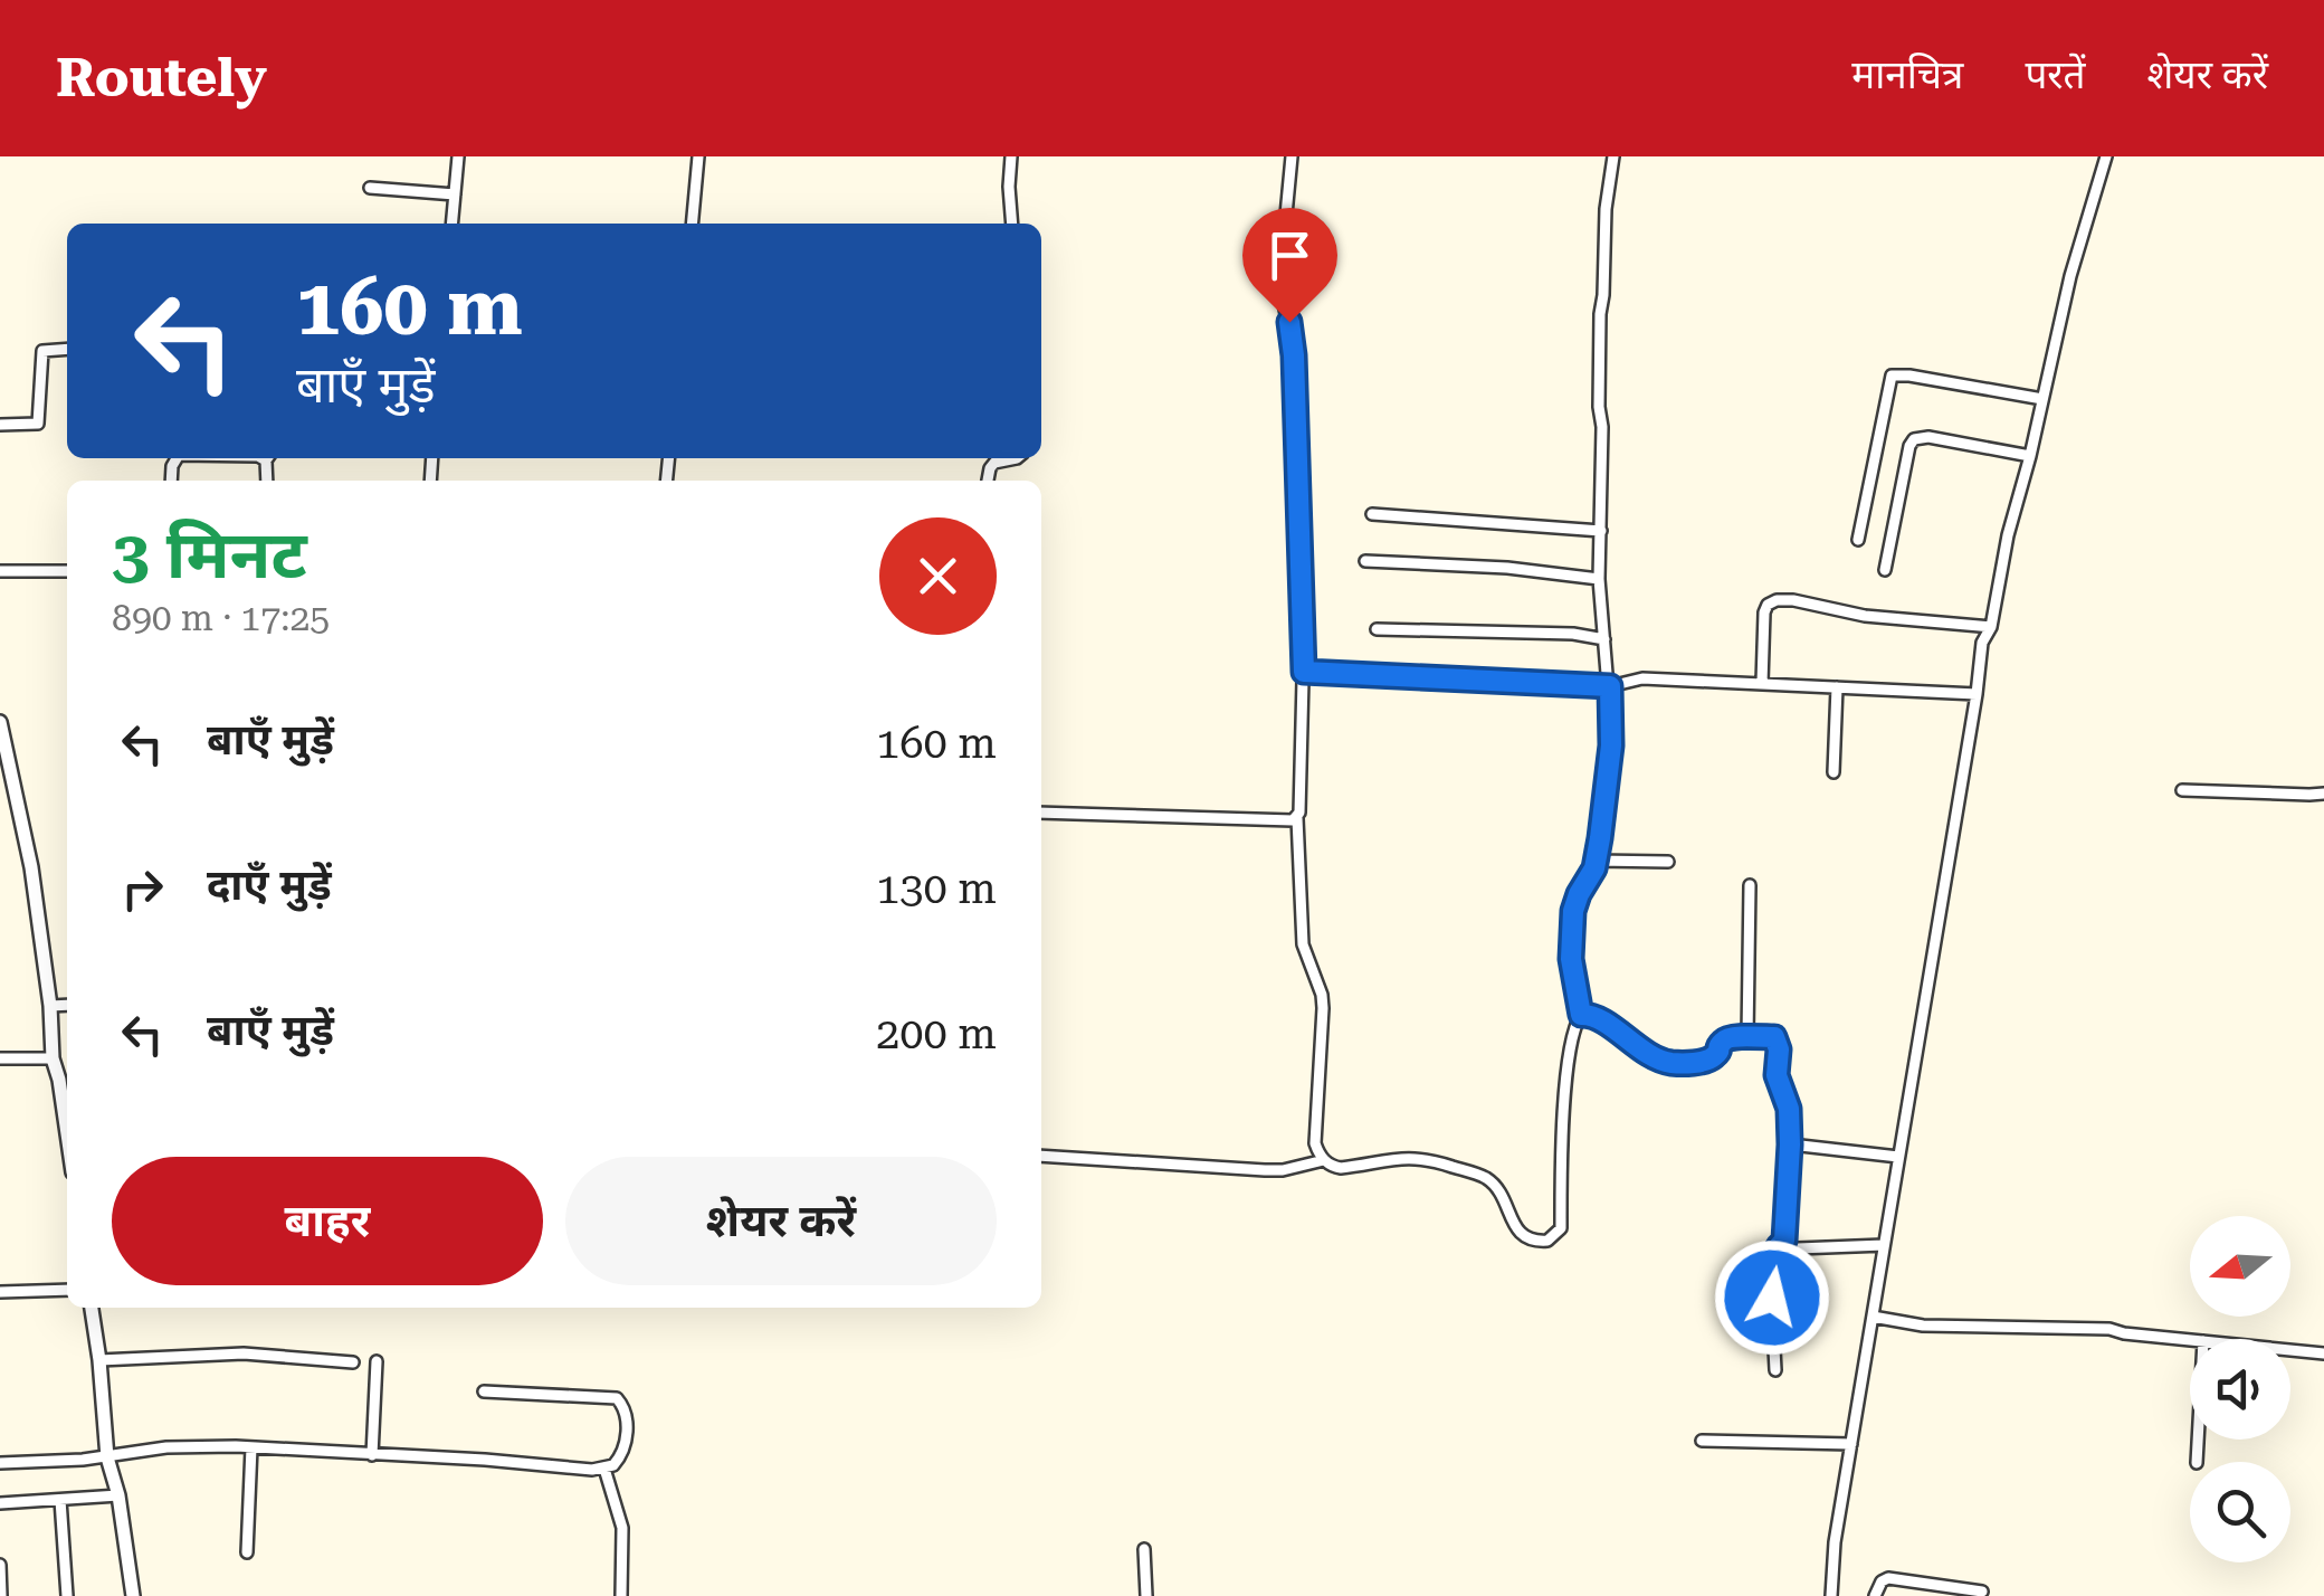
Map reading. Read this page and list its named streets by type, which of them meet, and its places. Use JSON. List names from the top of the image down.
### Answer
{
  "north": "left",
  "page": {
    "header": "Routely",
    "nav": ["मानचित्र", "परतें", "शेयर करें"],
    "turn": ["160 m", "बाएँ मुड़ें"],
    "heading": ["3 मिनट", "890 m · 17:25"],
    "list": [
      {
        "name": "बाएँ मुड़ें",
        "value": "160 m"
      },
      {
        "name": "दाएँ मुड़ें",
        "value": "130 m"
      },
      {
        "name": "बाएँ मुड़ें",
        "value": "200 m"
      }
    ],
    "buttons": ["बाहर", "शेयर करें"]
  }
}
